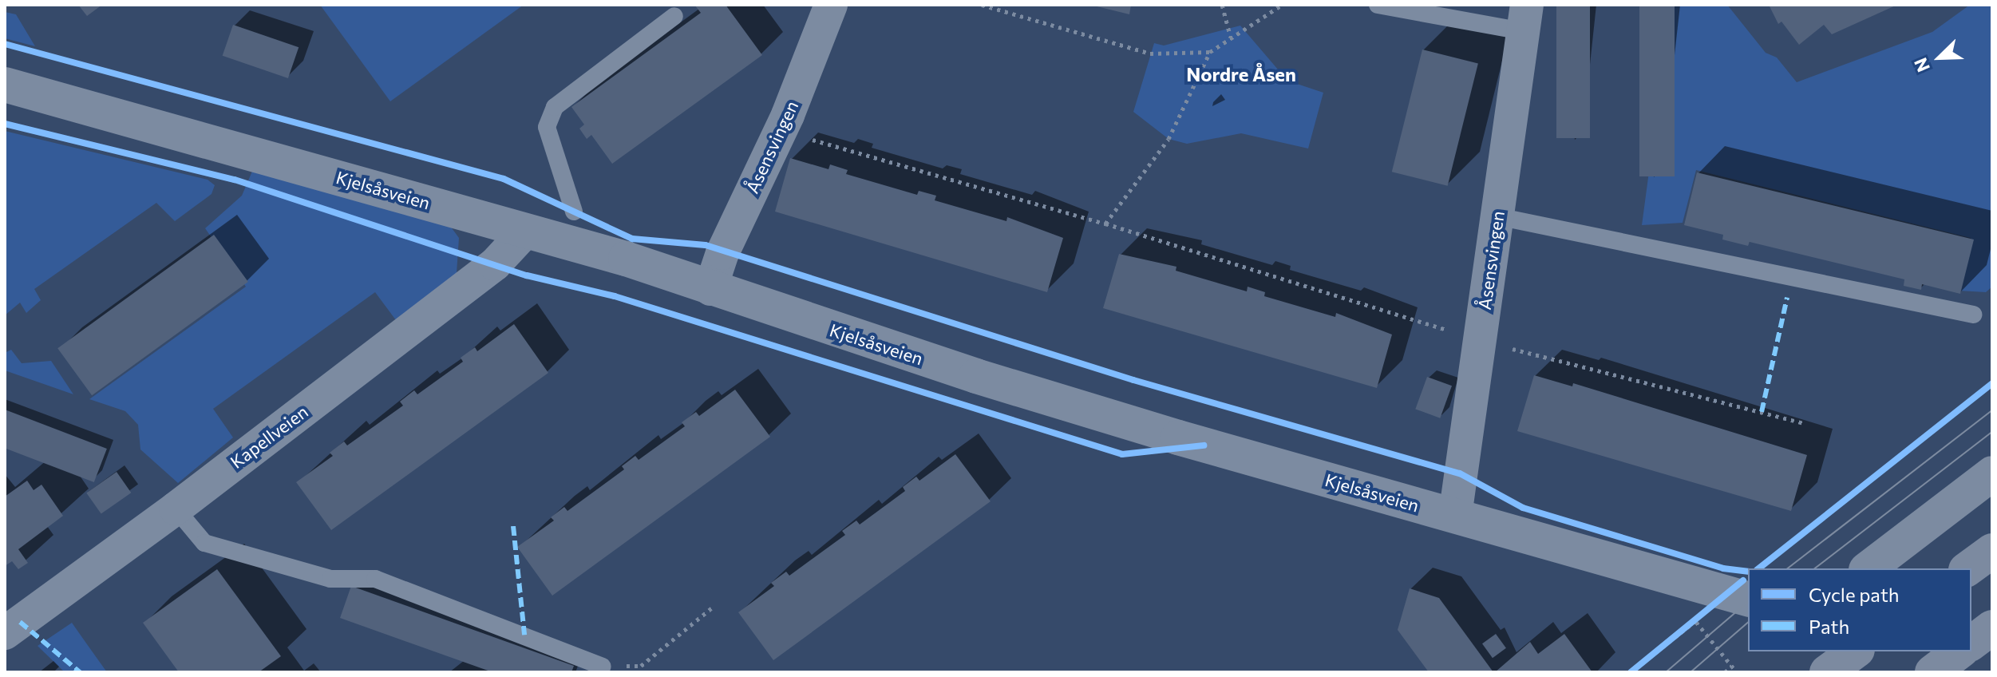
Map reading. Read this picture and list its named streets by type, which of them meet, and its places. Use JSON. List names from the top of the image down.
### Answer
{
  "streets": {
    "street": ["Åsensvingen", "Kjelsåsveien", "Kapellveien"]
  },
  "crossings": [
    ["Åsensvingen", "Kjelsåsveien"],
    ["Kjelsåsveien", "Kapellveien"]
  ],
  "districts": ["Nordre Åsen"],
  "legend": ["Cycle path", "Path"],
  "north": "bottom left"
}
